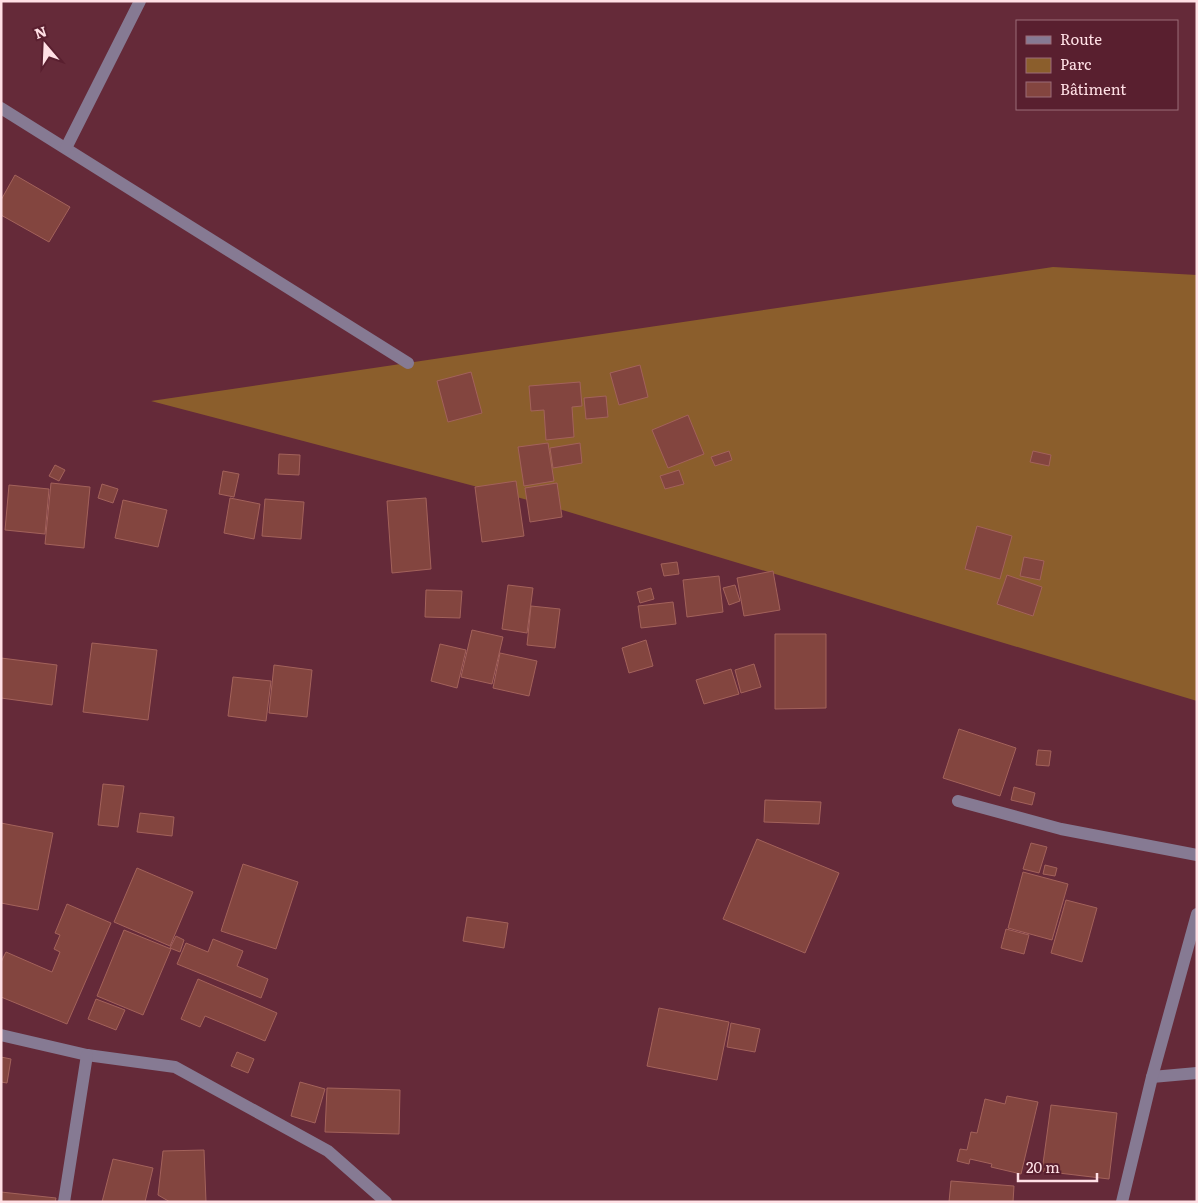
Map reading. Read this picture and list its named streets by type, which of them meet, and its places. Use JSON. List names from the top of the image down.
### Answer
{
  "legend": ["Route", "Parc", "Bâtiment"],
  "scale_bar": "20 m",
  "north": "top"
}
